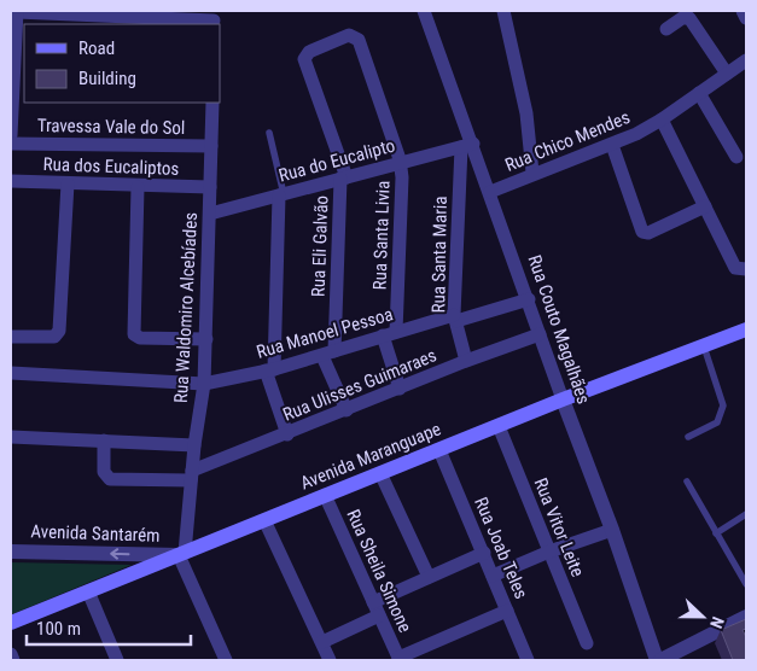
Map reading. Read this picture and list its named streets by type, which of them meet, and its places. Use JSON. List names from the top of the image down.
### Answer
{
  "streets": {
    "main road": ["Avenida Maranguape"],
    "street": [
      "Travessa Vale do Sol",
      "Rua Chico Mendes",
      "Rua do Eucalipto",
      "Rua dos Eucaliptos",
      "Rua Santa Livia",
      "Rua Eli Galvão",
      "Rua Santa Maria",
      "Rua Waldomiro Alcebíades",
      "Rua Couto Magalhães",
      "Rua Manoel Pessoa",
      "Rua Ulisses Guimaraes",
      "Rua Vitor Leite",
      "Avenida Santarém",
      "Rua Joab Teles",
      "Rua Sheila Simone"
    ]
  },
  "crossings": [
    ["Travessa Vale do Sol", "Rua Waldomiro Alcebíades"],
    ["Rua Chico Mendes", "Rua Couto Magalhães"],
    ["Rua do Eucalipto", "Rua Santa Livia"],
    ["Rua do Eucalipto", "Rua Eli Galvão"],
    ["Rua do Eucalipto", "Rua Santa Maria"],
    ["Rua do Eucalipto", "Rua Waldomiro Alcebíades"],
    ["Rua do Eucalipto", "Rua Couto Magalhães"],
    ["Rua dos Eucaliptos", "Rua Waldomiro Alcebíades"],
    ["Rua Santa Livia", "Rua Eli Galvão"],
    ["Rua Santa Livia", "Rua Manoel Pessoa"],
    ["Rua Santa Livia", "Rua Ulisses Guimaraes"],
    ["Rua Eli Galvão", "Rua Manoel Pessoa"],
    ["Rua Eli Galvão", "Rua Ulisses Guimaraes"],
    ["Rua Santa Maria", "Rua Couto Magalhães"],
    ["Rua Santa Maria", "Rua Manoel Pessoa"],
    ["Rua Santa Maria", "Rua Ulisses Guimaraes"],
    ["Rua Waldomiro Alcebíades", "Rua Manoel Pessoa"],
    ["Rua Waldomiro Alcebíades", "Rua Ulisses Guimaraes"],
    ["Rua Waldomiro Alcebíades", "Avenida Maranguape"],
    ["Rua Waldomiro Alcebíades", "Avenida Santarém"],
    ["Rua Couto Magalhães", "Rua Manoel Pessoa"],
    ["Rua Couto Magalhães", "Rua Ulisses Guimaraes"],
    ["Rua Couto Magalhães", "Avenida Maranguape"],
    ["Avenida Maranguape", "Rua Vitor Leite"],
    ["Avenida Maranguape", "Avenida Santarém"],
    ["Avenida Maranguape", "Rua Joab Teles"],
    ["Avenida Maranguape", "Rua Sheila Simone"]
  ],
  "legend": ["Road", "Building"],
  "scale_bar": "100 m",
  "north": "right"
}
